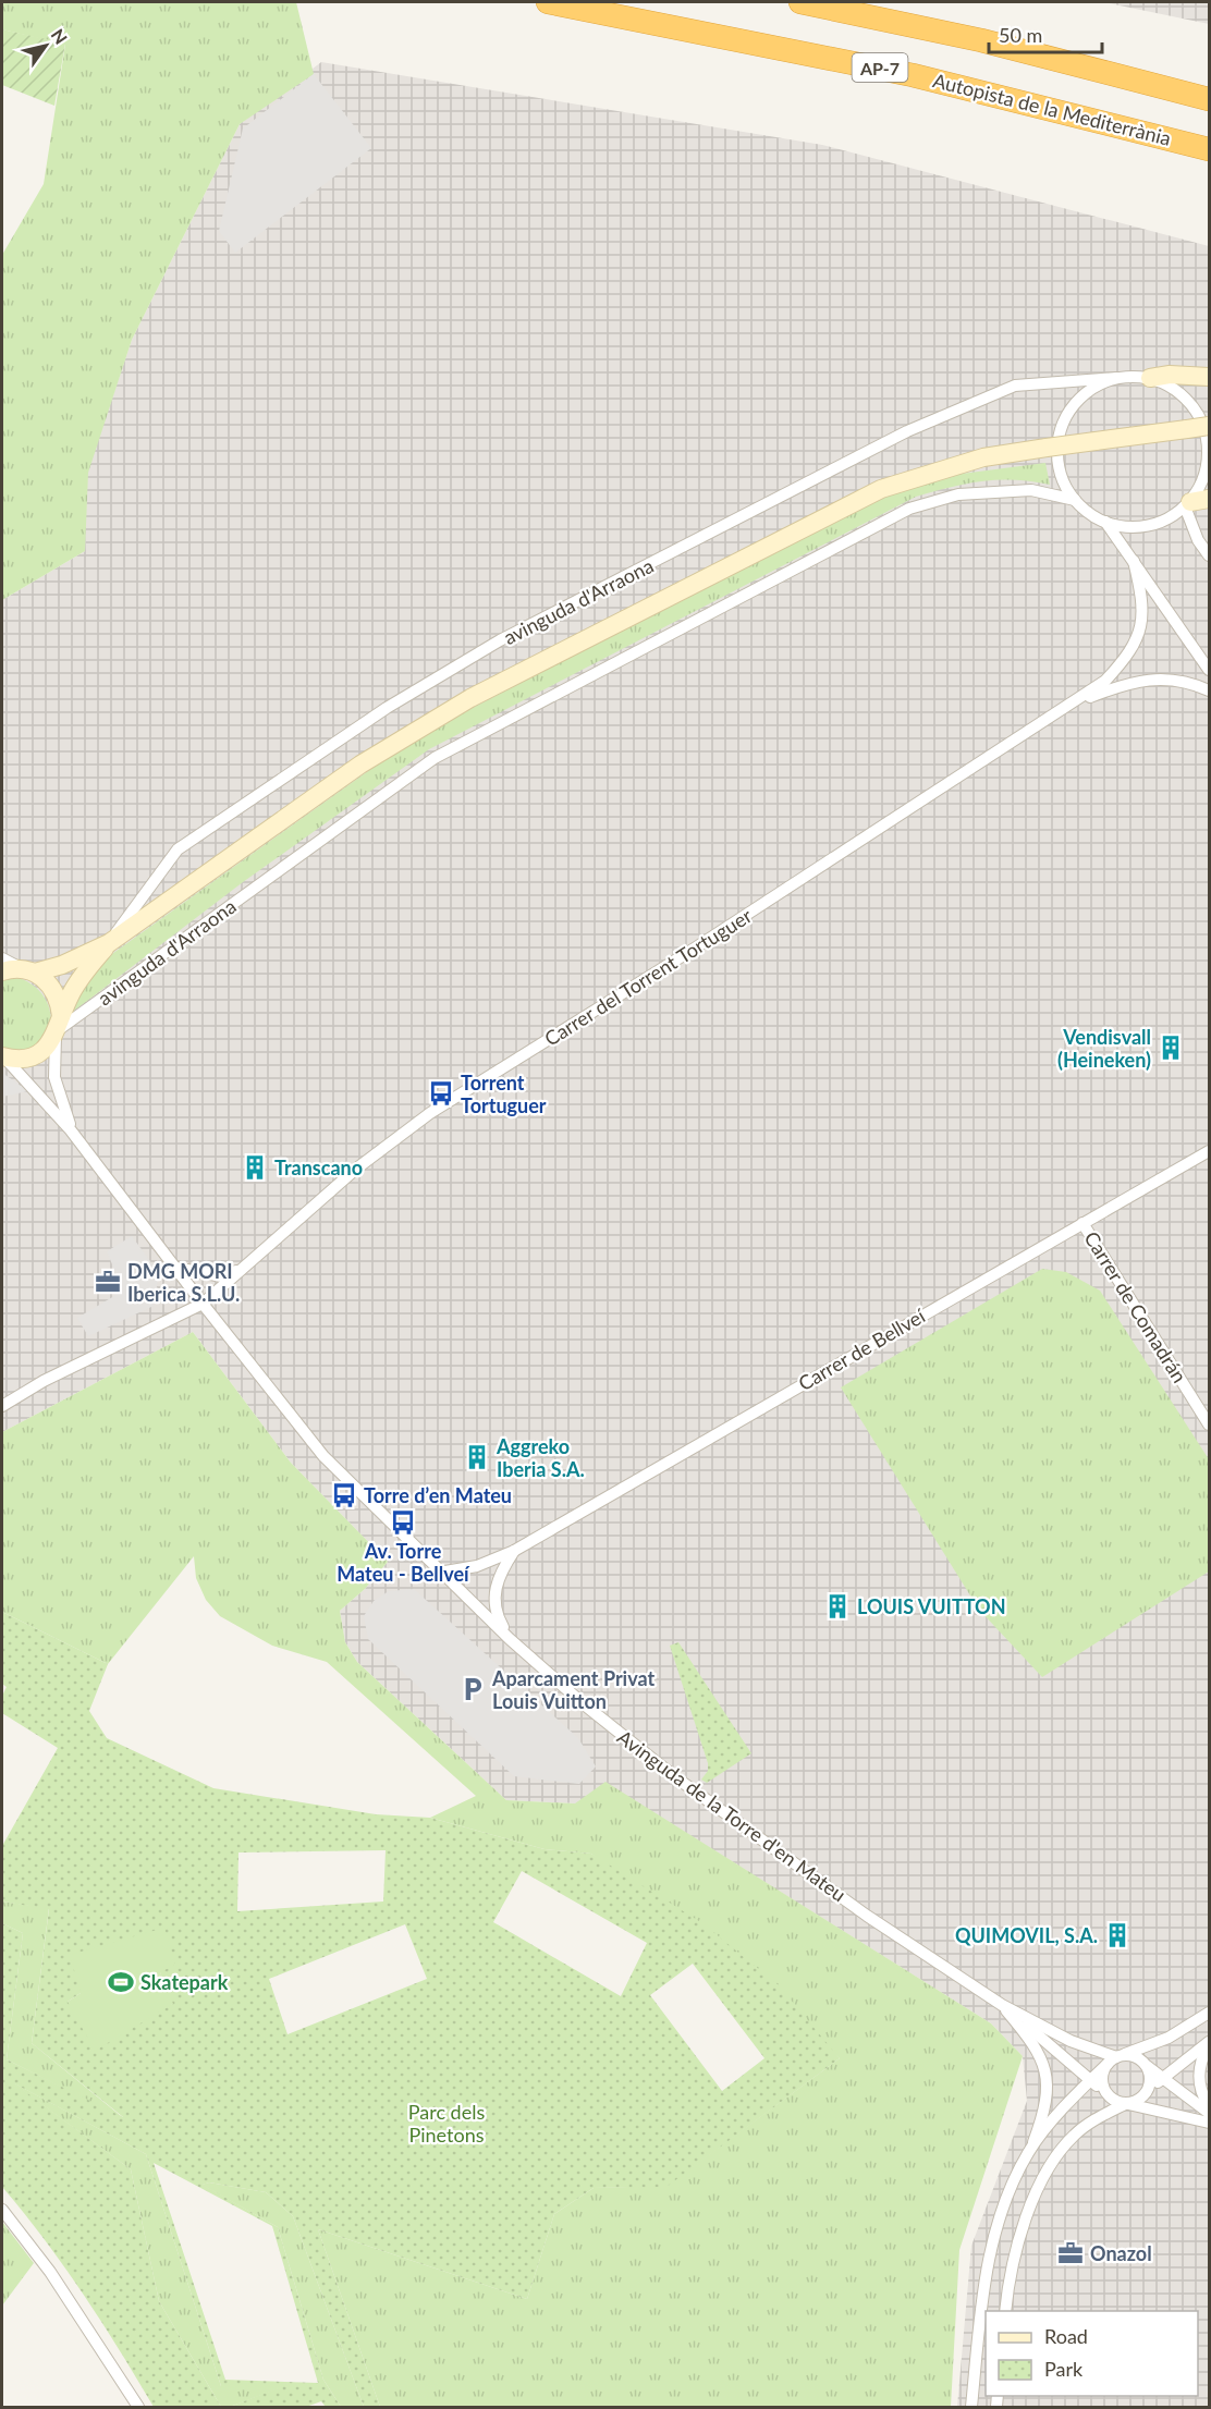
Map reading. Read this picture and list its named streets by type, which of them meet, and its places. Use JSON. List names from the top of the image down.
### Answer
{
  "streets": {
    "highway": ["AP-7", "Autopista de la Mediterrània"],
    "street": [
      "avinguda d'Arraona",
      "Carrer del Torrent Tortuguer",
      "Carrer de Comadrán",
      "Carrer de Bellveí",
      "Avinguda de la Torre d'en Mateu"
    ]
  },
  "crossings": [
    ["avinguda d'Arraona", "Avinguda de la Torre d'en Mateu"],
    ["Carrer del Torrent Tortuguer", "Avinguda de la Torre d'en Mateu"],
    ["Carrer de Comadrán", "Carrer de Bellveí"],
    ["Carrer de Bellveí", "Avinguda de la Torre d'en Mateu"]
  ],
  "parks": ["Parc dels Pinetons"],
  "places": {
    "building": [
      "Vendisvall (Heineken)",
      "Transcano",
      "Aggreko Iberia S.A.",
      "LOUIS VUITTON",
      "QUIMOVIL, S.A."
    ],
    "bus stop": ["Torrent Tortuguer", "Torre d’en Mateu", "Av. Torre Mateu - Bellveí"],
    "office": ["DMG MORI Iberica S.L.U.", "Onazol"],
    "parking": ["Aparcament Privat Louis Vuitton"],
    "sports": ["Skatepark"]
  },
  "legend": ["Road", "Park"],
  "scale_bar": "50 m",
  "north": "top right"
}
